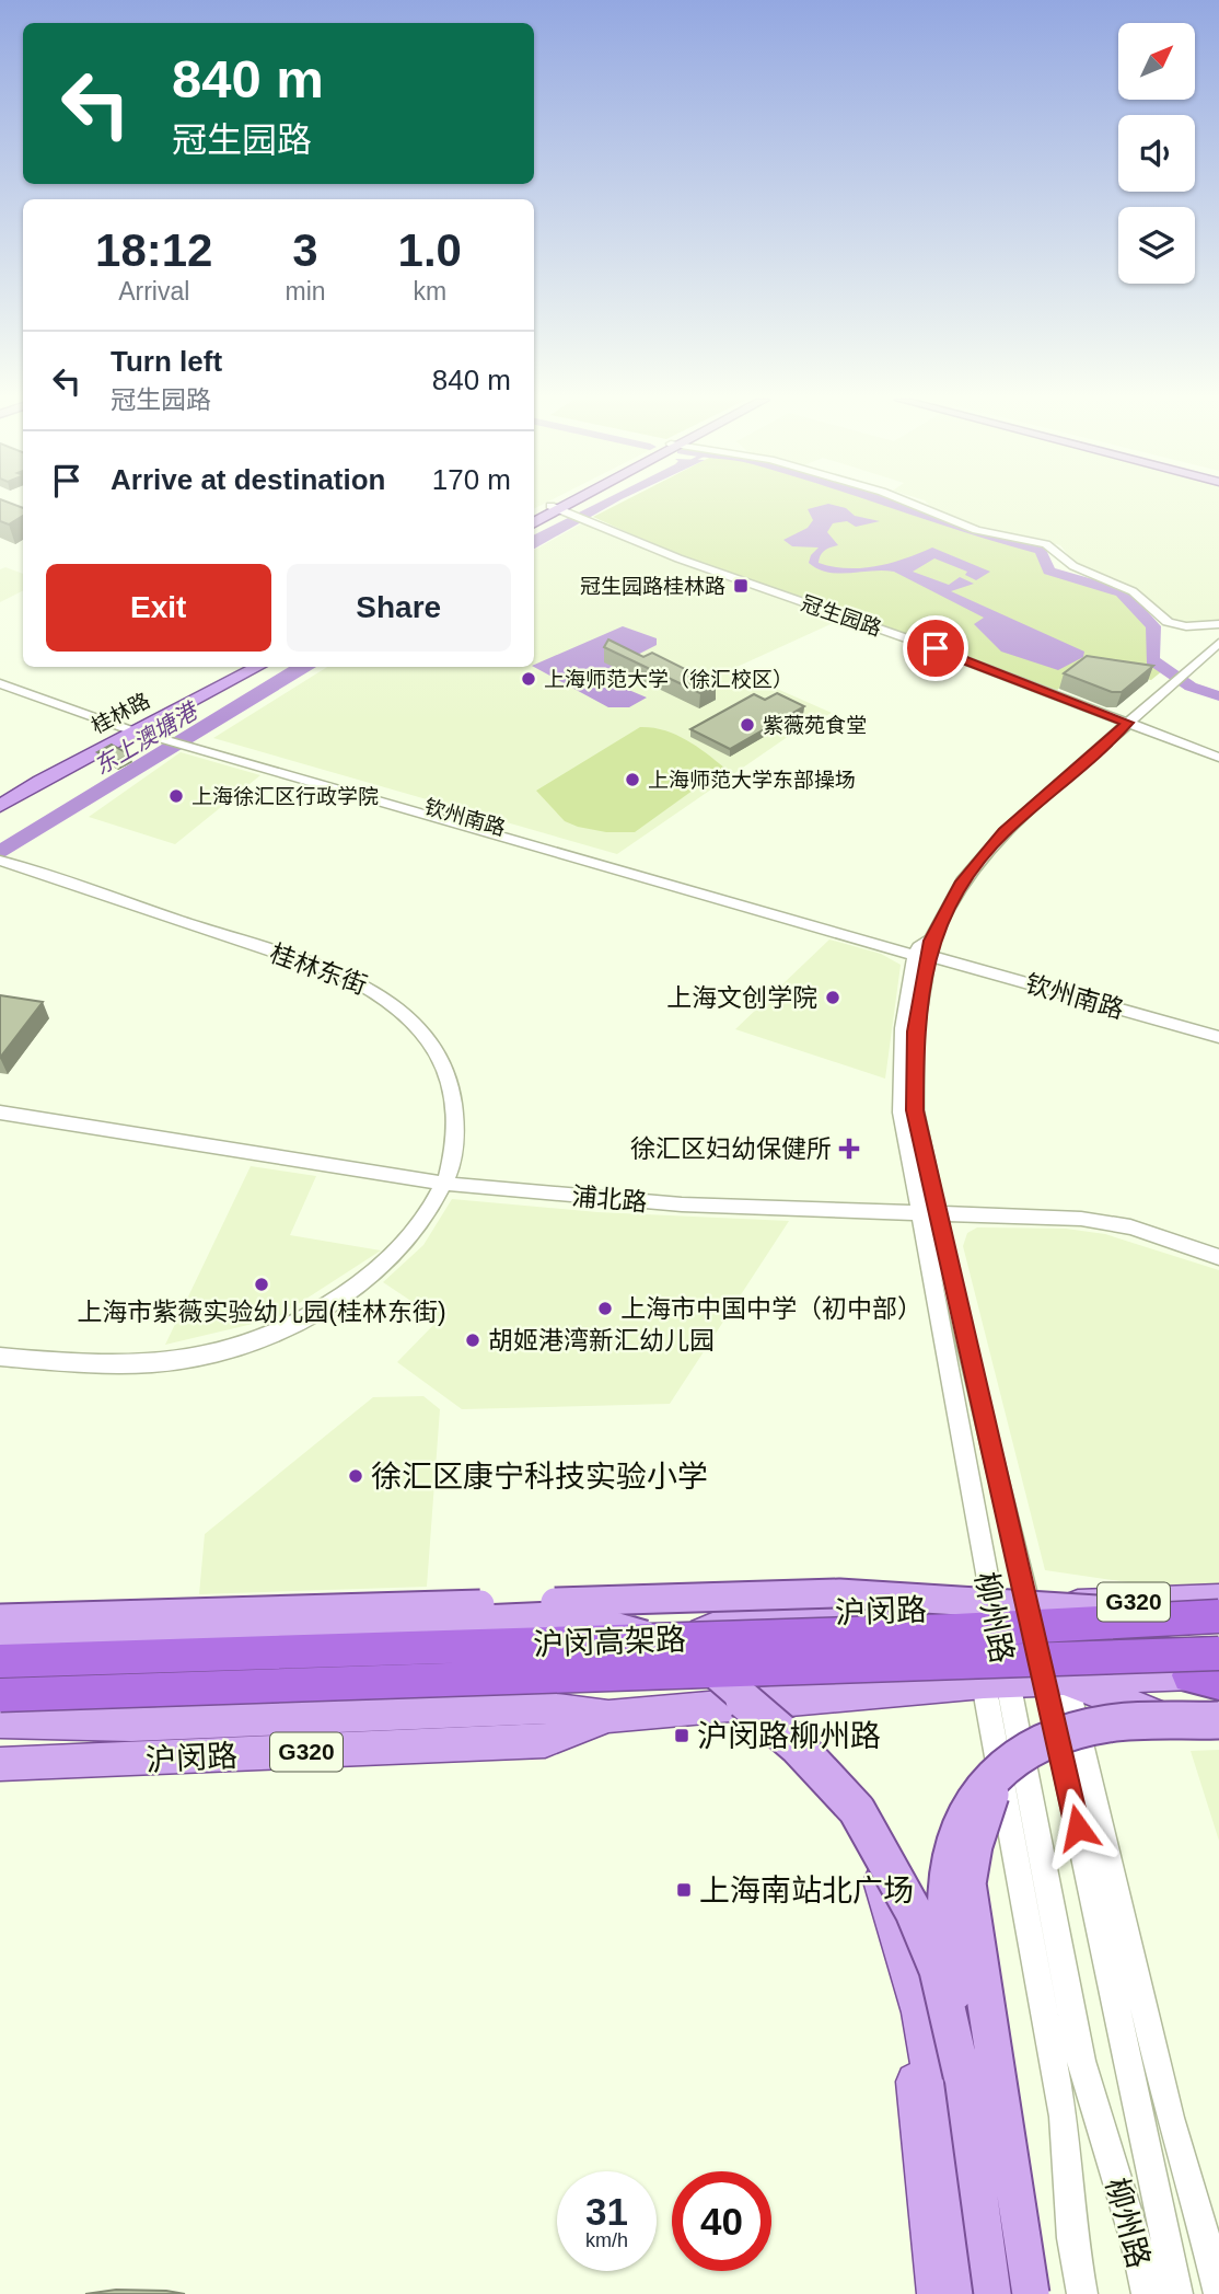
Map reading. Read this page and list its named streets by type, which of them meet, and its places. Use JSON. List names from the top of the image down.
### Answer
{
  "streets": {
    "highway": ["沪闵高架路"],
    "main road": ["桂林路", "G320", "沪闵路"],
    "street": [
      "冠生园路",
      "钦州南路",
      "桂林东街",
      "浦北路",
      "柳州路"
    ]
  },
  "crossings": [
    ["冠生园路", "柳州路"],
    ["桂林路", "钦州南路"],
    ["钦州南路", "柳州路"],
    ["桂林东街", "浦北路"],
    ["浦北路", "柳州路"],
    ["G320", "柳州路"],
    ["G320", "沪闵高架路"],
    ["沪闵路", "柳州路"]
  ],
  "water": ["东上澳塘港"],
  "places": {
    "transit": ["冠生园路桂林路", "沪闵路柳州路", "上海南站北广场"],
    "other": [
      "上海师范大学（徐汇校区）",
      "紫薇苑食堂",
      "上海师范大学东部操场",
      "上海徐汇区行政学院",
      "上海文创学院",
      "上海市紫薇实验幼儿园(桂林东街)",
      "上海市中国中学（初中部）",
      "胡姬港湾新汇幼儿园",
      "徐汇区康宁科技实验小学"
    ],
    "health": ["徐汇区妇幼保健所"]
  },
  "north": "top right",
  "page": {
    "turn": ["840 m", "冠生园路"],
    "eta": [
      "18:12",
      "Arrival",
      "3",
      "min",
      "1.0",
      "km"
    ],
    "list": [
      {
        "name": "Turn left",
        "note": "冠生园路",
        "value": "840 m"
      },
      {
        "name": "Arrive at destination",
        "value": "170 m"
      }
    ],
    "buttons": ["Exit", "Share"],
    "speed": "31 km/h",
    "limit": "40"
  }
}
